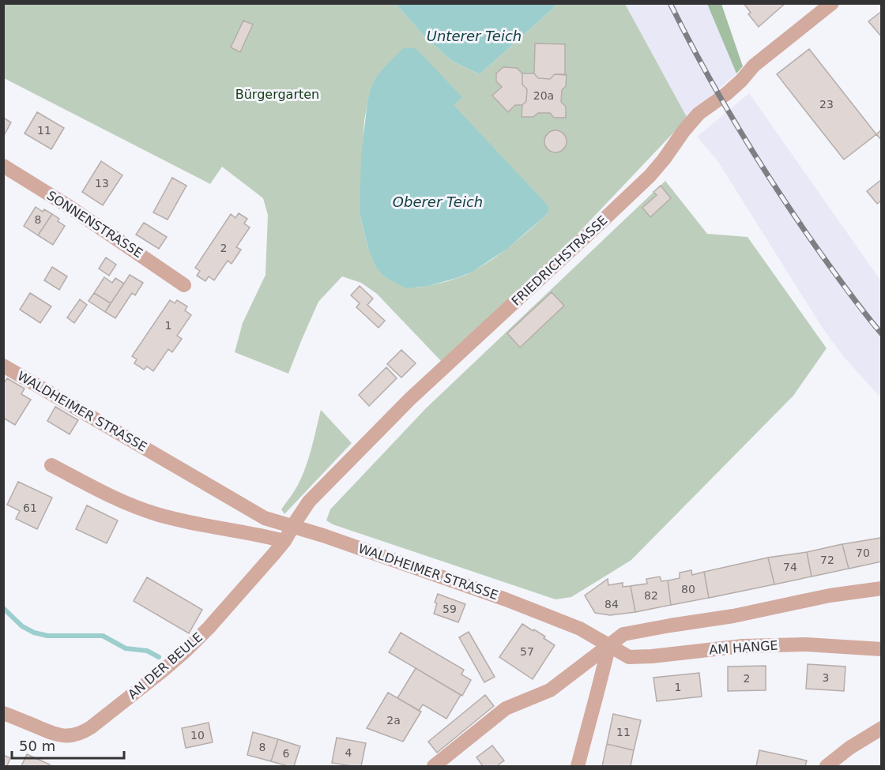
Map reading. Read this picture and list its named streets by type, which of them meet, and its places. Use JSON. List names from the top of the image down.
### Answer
{
  "streets": {
    "street": [
      "SONNENSTRASSE",
      "FRIEDRICHSTRASSE",
      "WALDHEIMER STRASSE",
      "AM HANGE",
      "AN DER BEULE"
    ]
  },
  "crossings": [
    ["FRIEDRICHSTRASSE", "WALDHEIMER STRASSE"],
    ["FRIEDRICHSTRASSE", "AN DER BEULE"],
    ["WALDHEIMER STRASSE", "AM HANGE"],
    ["WALDHEIMER STRASSE", "AN DER BEULE"]
  ],
  "water": ["Unterer Teich", "Oberer Teich"],
  "parks": ["Bürgergarten"],
  "house_numbers": [
    "20a",
    "23",
    "11",
    "13",
    "8",
    "2",
    "1",
    "61",
    "70",
    "72",
    "74",
    "80",
    "82",
    "84",
    "59",
    "57",
    "3",
    "2",
    "1",
    "2a",
    "11",
    "10",
    "8",
    "4",
    "6"
  ],
  "scale_bar": "50 m"
}
